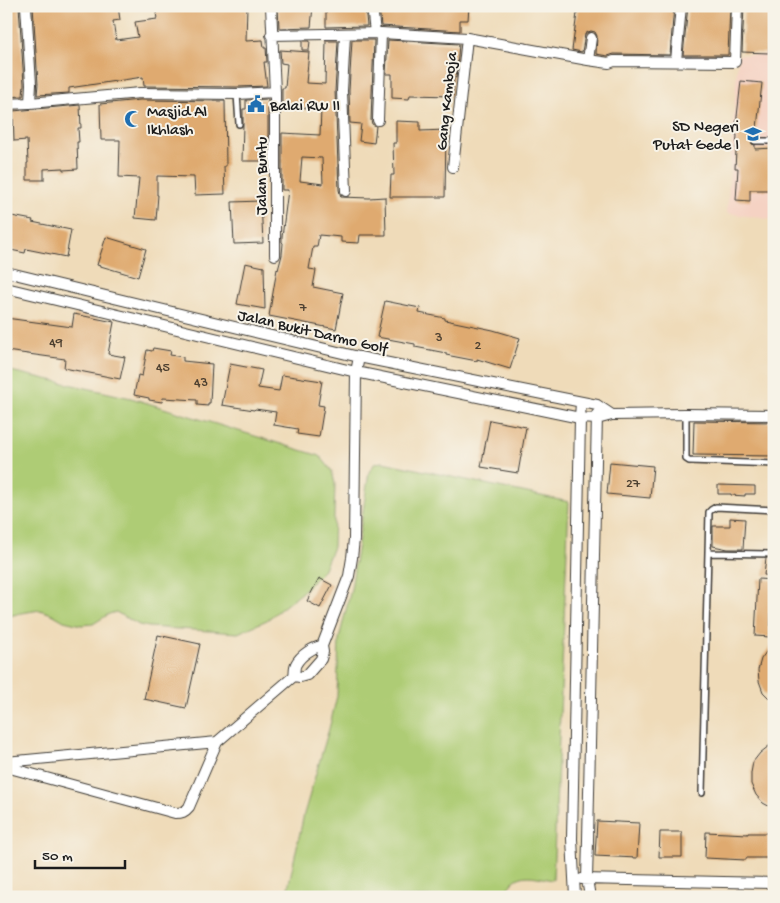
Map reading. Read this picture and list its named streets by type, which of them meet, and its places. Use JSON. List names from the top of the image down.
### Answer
{
  "streets": {
    "street": ["Gang Kamboja", "Jalan Buntu", "Jalan Bukit Darmo Golf"]
  },
  "places": {
    "public building": ["Balai RW II"],
    "mosque": ["Masjid Al Ikhlash"],
    "school or university": ["SD Negeri Putat Gede I"]
  },
  "house_numbers": [
    "7",
    "3",
    "49",
    "2",
    "45",
    "43",
    "27"
  ],
  "scale_bar": "50 m"
}
